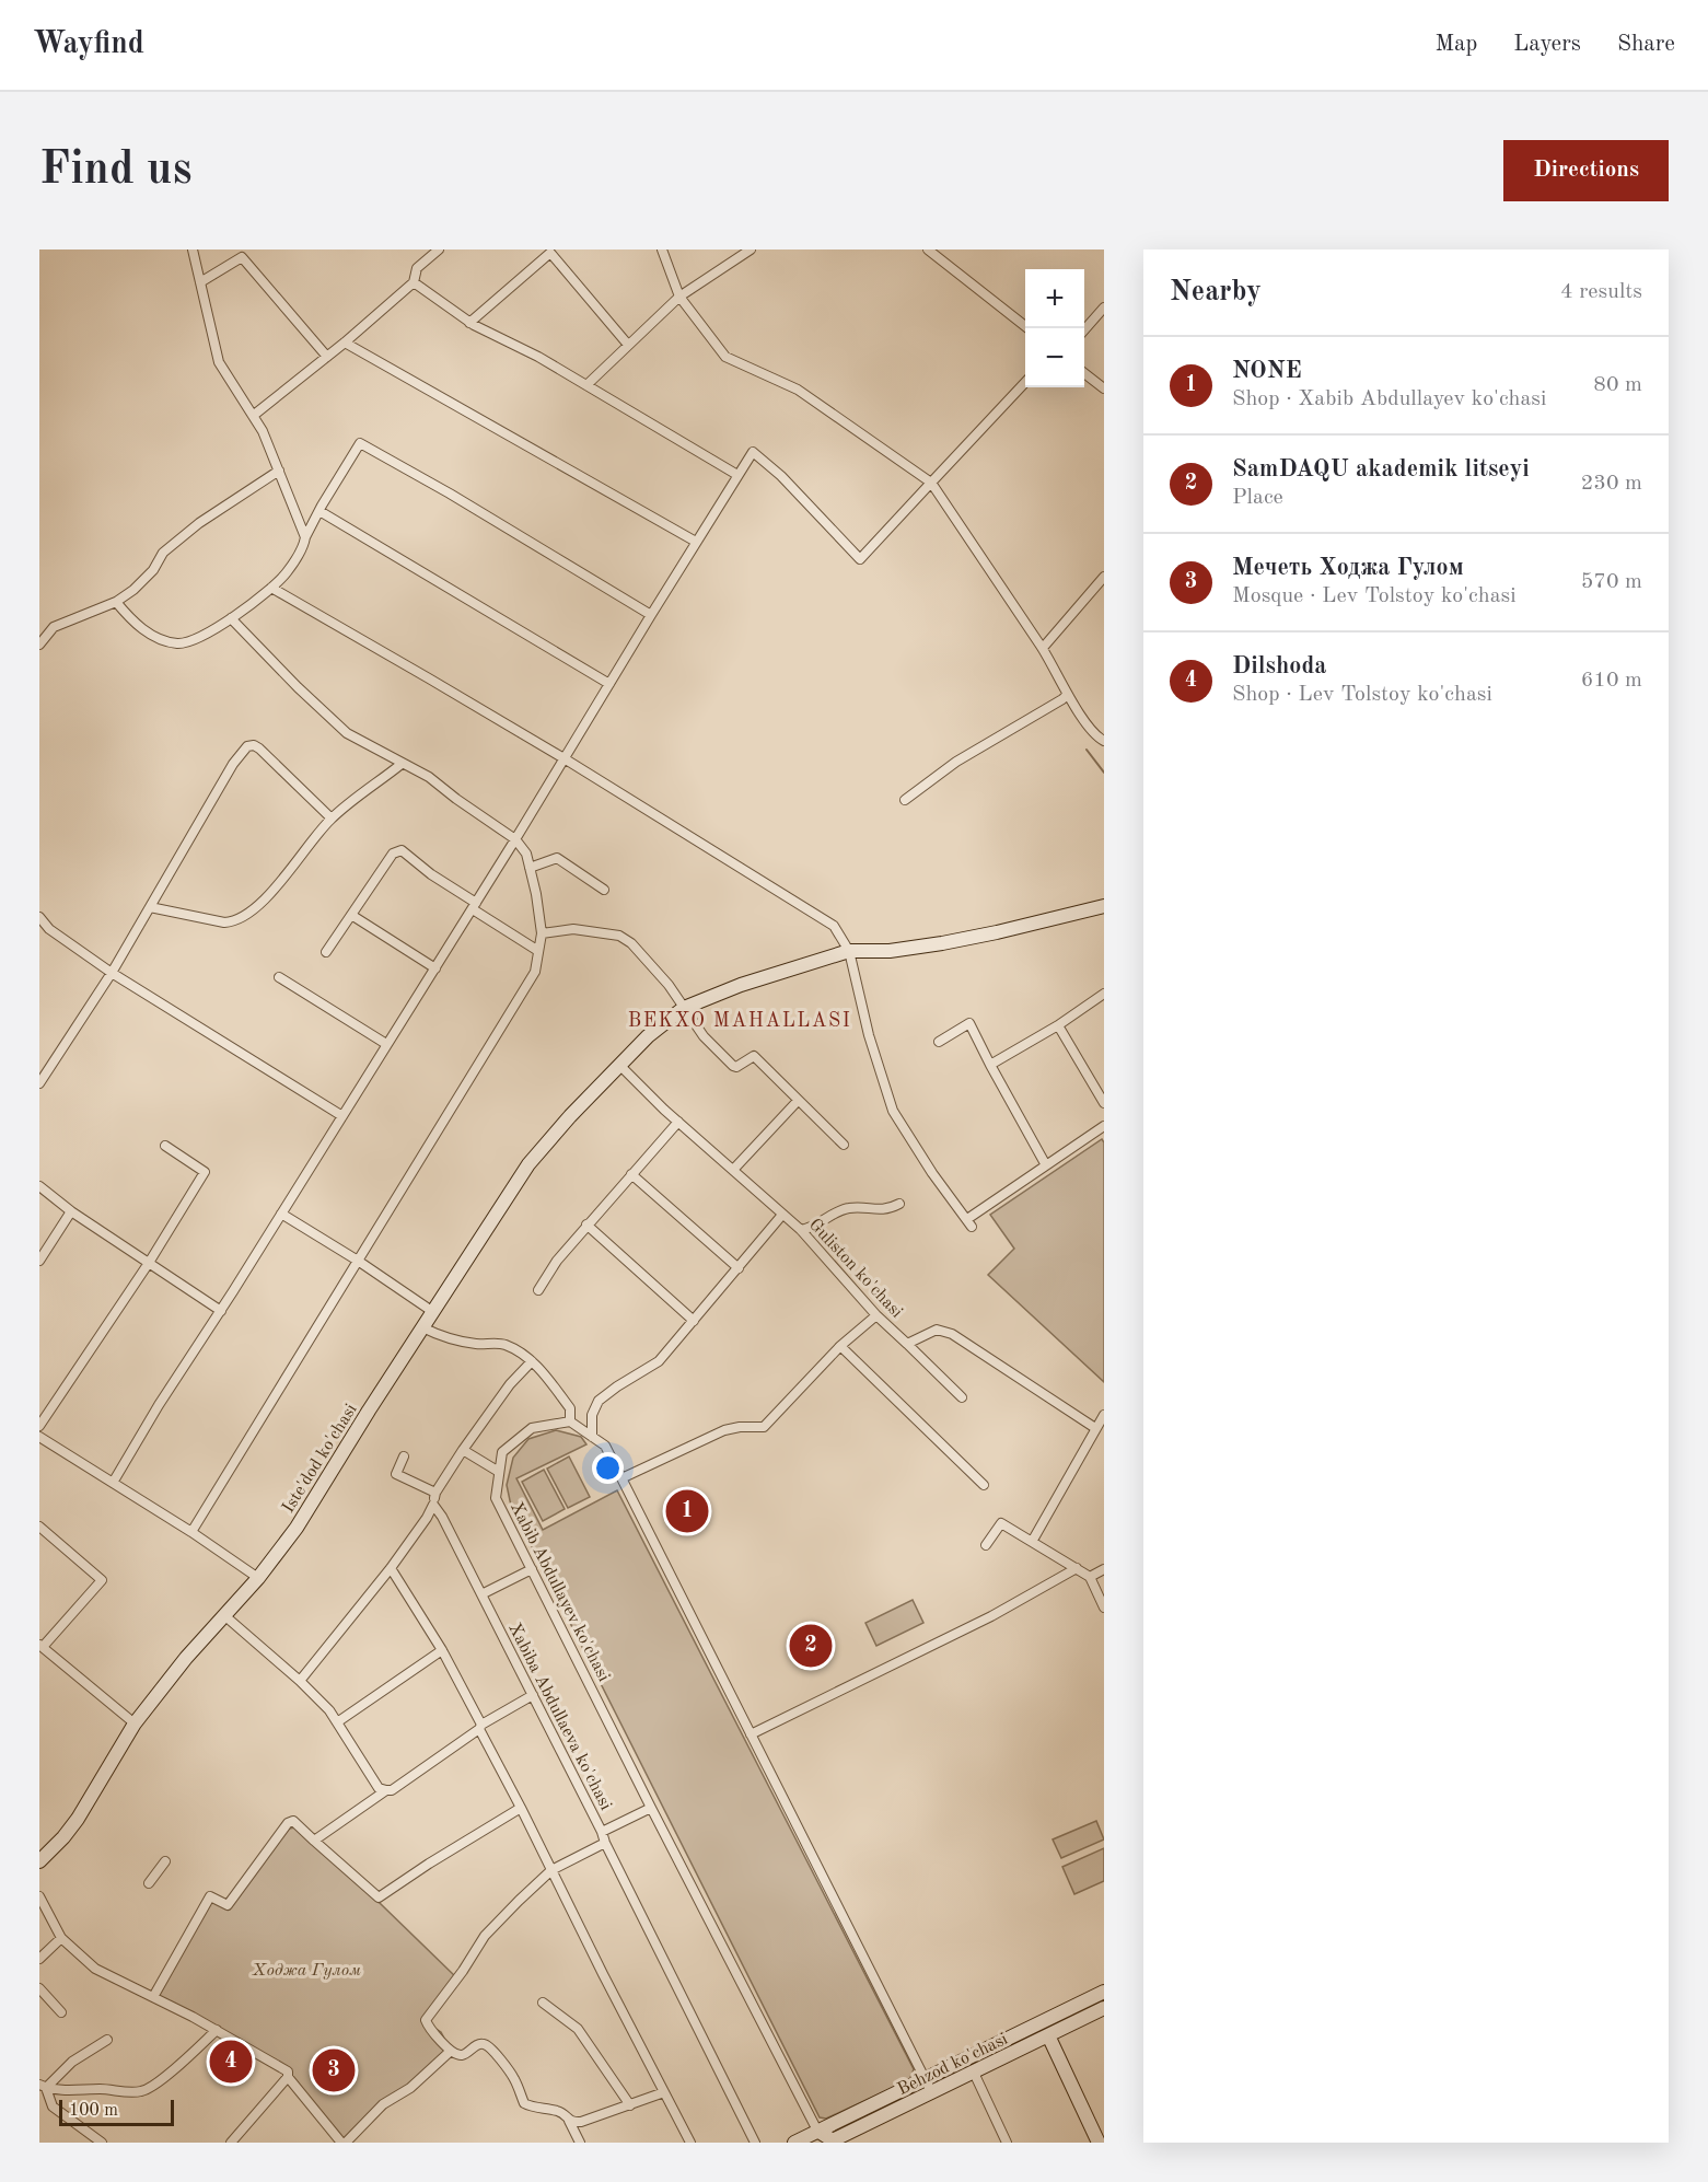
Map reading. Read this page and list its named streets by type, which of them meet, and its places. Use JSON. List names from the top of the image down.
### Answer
{
  "streets": {
    "street": [
      "Guliston ko'chasi",
      "Iste'dod ko'chasi",
      "Xabib Abdullayev ko'chasi",
      "Xabiba Abdullaeva ko'chasi",
      "Behzod ko'chasi"
    ]
  },
  "crossings": [
    ["Guliston ko'chasi", "Iste'dod ko'chasi"],
    ["Xabib Abdullayev ko'chasi", "Behzod ko'chasi"]
  ],
  "districts": ["BEKXO MAHALLASI"],
  "parks": ["Ходжа Гулом"],
  "scale_bar": "100 m",
  "page": {
    "header": "Wayfind",
    "nav": ["Map", "Layers", "Share"],
    "buttons": "Directions",
    "title": "Find us",
    "heading": ["Nearby", "4 results"],
    "map_buttons": ["+", "−"],
    "list": [
      {
        "mark": "1",
        "name": "NONE",
        "note": "Shop · Xabib Abdullayev ko'chasi",
        "value": "80 m"
      },
      {
        "mark": "2",
        "name": "SamDAQU akademik litseyi",
        "note": "Place",
        "value": "230 m"
      },
      {
        "mark": "3",
        "name": "Мечеть Ходжа Гулом",
        "note": "Mosque · Lev Tolstoy ko'chasi",
        "value": "570 m"
      },
      {
        "mark": "4",
        "name": "Dilshoda",
        "note": "Shop · Lev Tolstoy ko'chasi",
        "value": "610 m"
      }
    ],
    "pins": [
      "1",
      "2",
      "4",
      "3"
    ],
    "scale": "100 m"
  }
}
